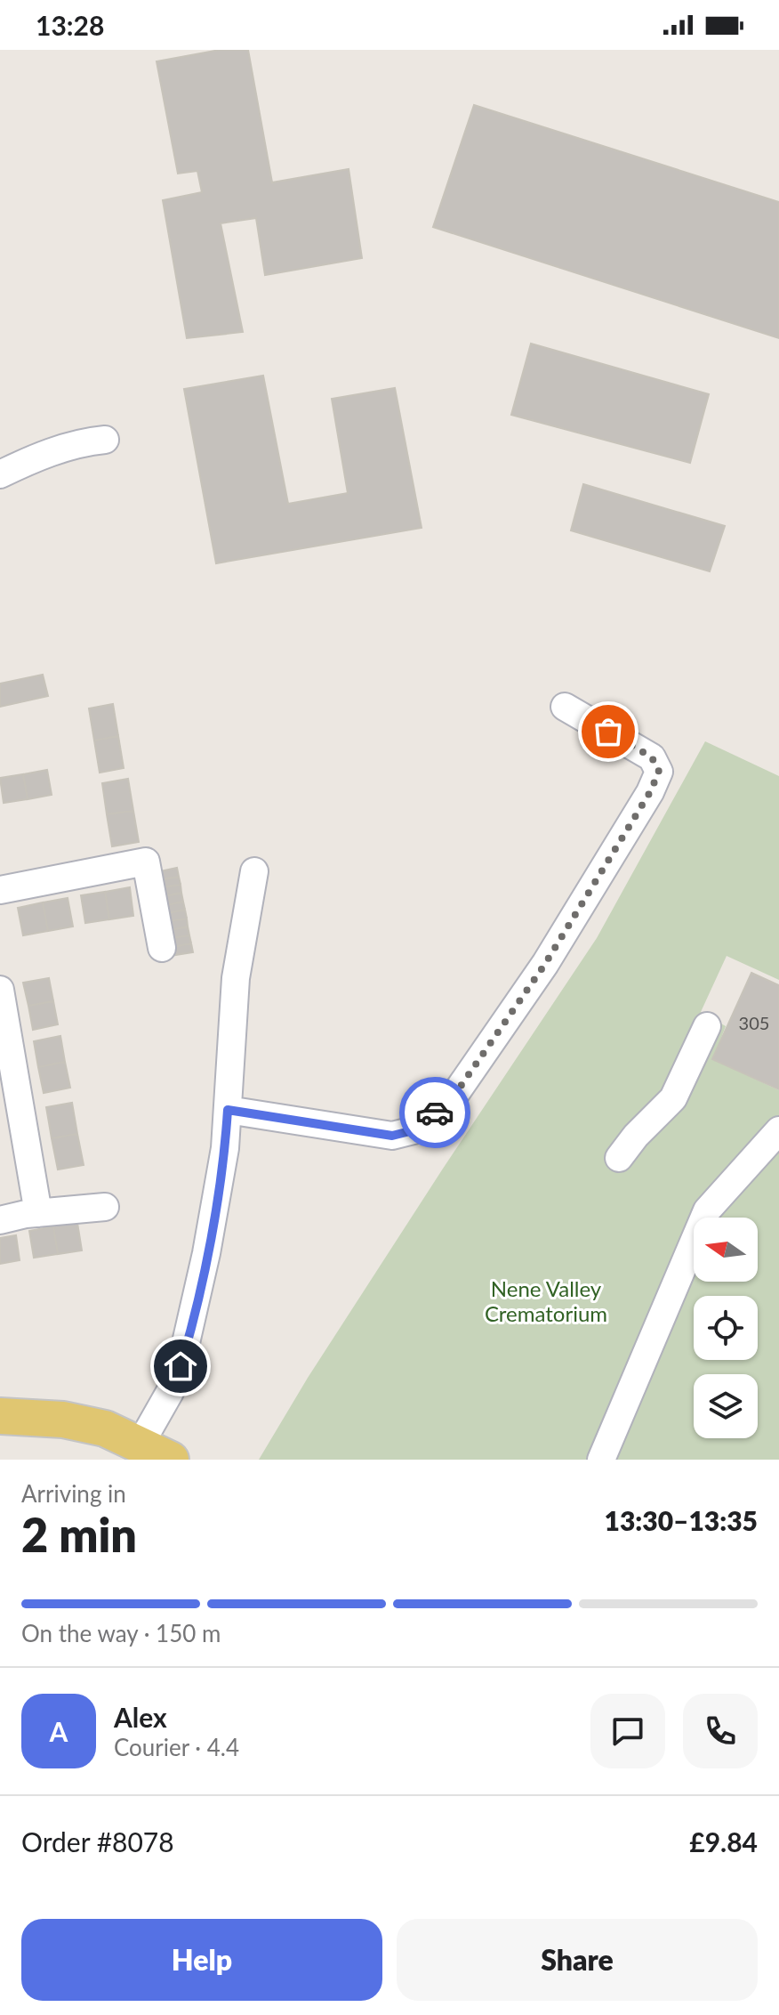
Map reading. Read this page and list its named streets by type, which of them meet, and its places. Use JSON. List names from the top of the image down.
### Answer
{
  "parks": ["Nene Valley Crematorium"],
  "house_numbers": ["305"],
  "north": "left",
  "page": {
    "status": "13:28",
    "heading": ["2 min", "Arriving in", "13:30–13:35"],
    "panel": [
      "Alex",
      "Courier · 4.4",
      "Order #8078",
      "£9.84"
    ],
    "bar": "On the way · 150 m",
    "round": "A",
    "buttons": ["Help", "Share"]
  }
}
